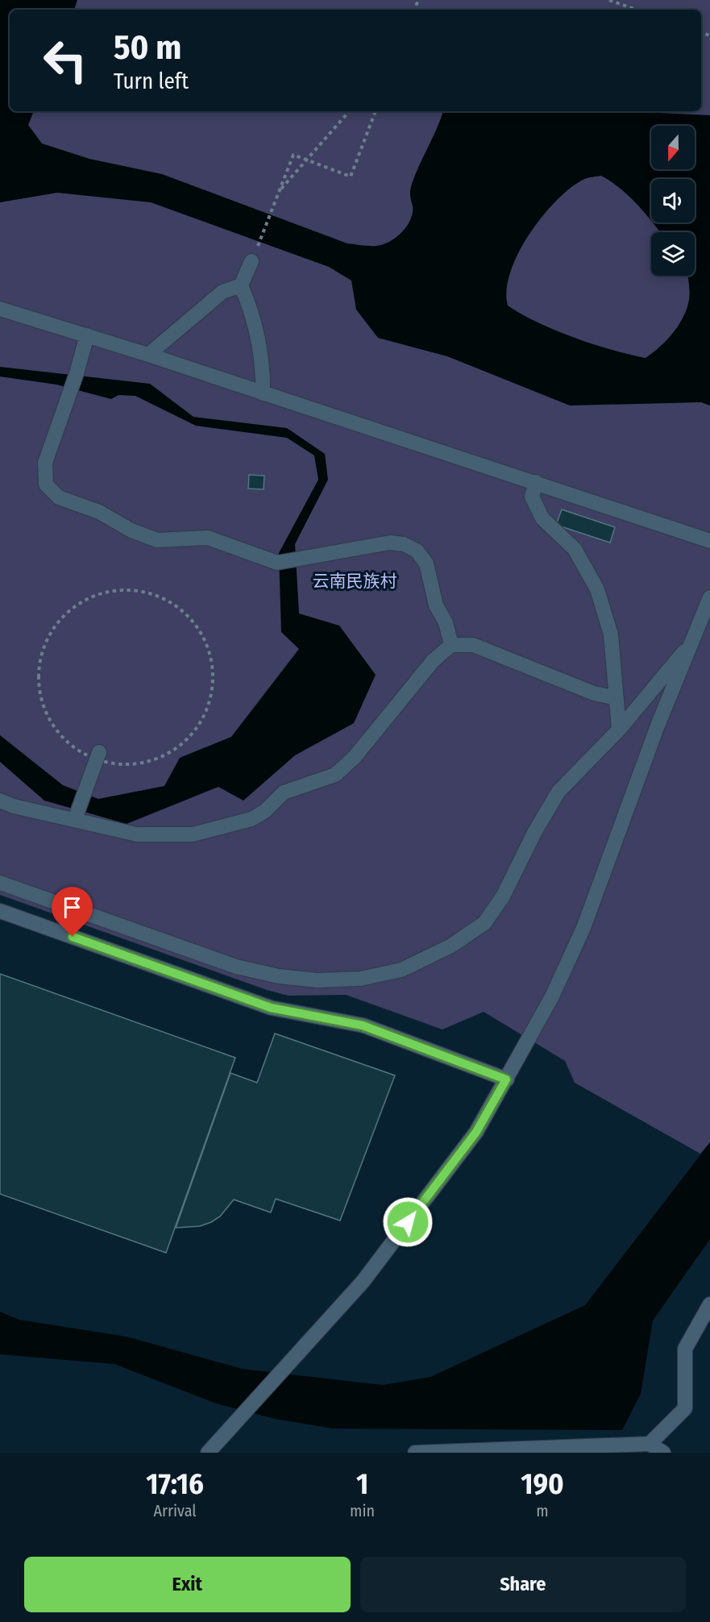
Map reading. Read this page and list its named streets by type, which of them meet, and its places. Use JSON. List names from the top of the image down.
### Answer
{
  "parks": ["云南民族村"],
  "north": "bottom",
  "page": {
    "turn": ["50 m", "Turn left"],
    "eta": [
      "17:16",
      "Arrival",
      "1",
      "min",
      "190",
      "m"
    ],
    "buttons": ["Exit", "Share"]
  }
}
